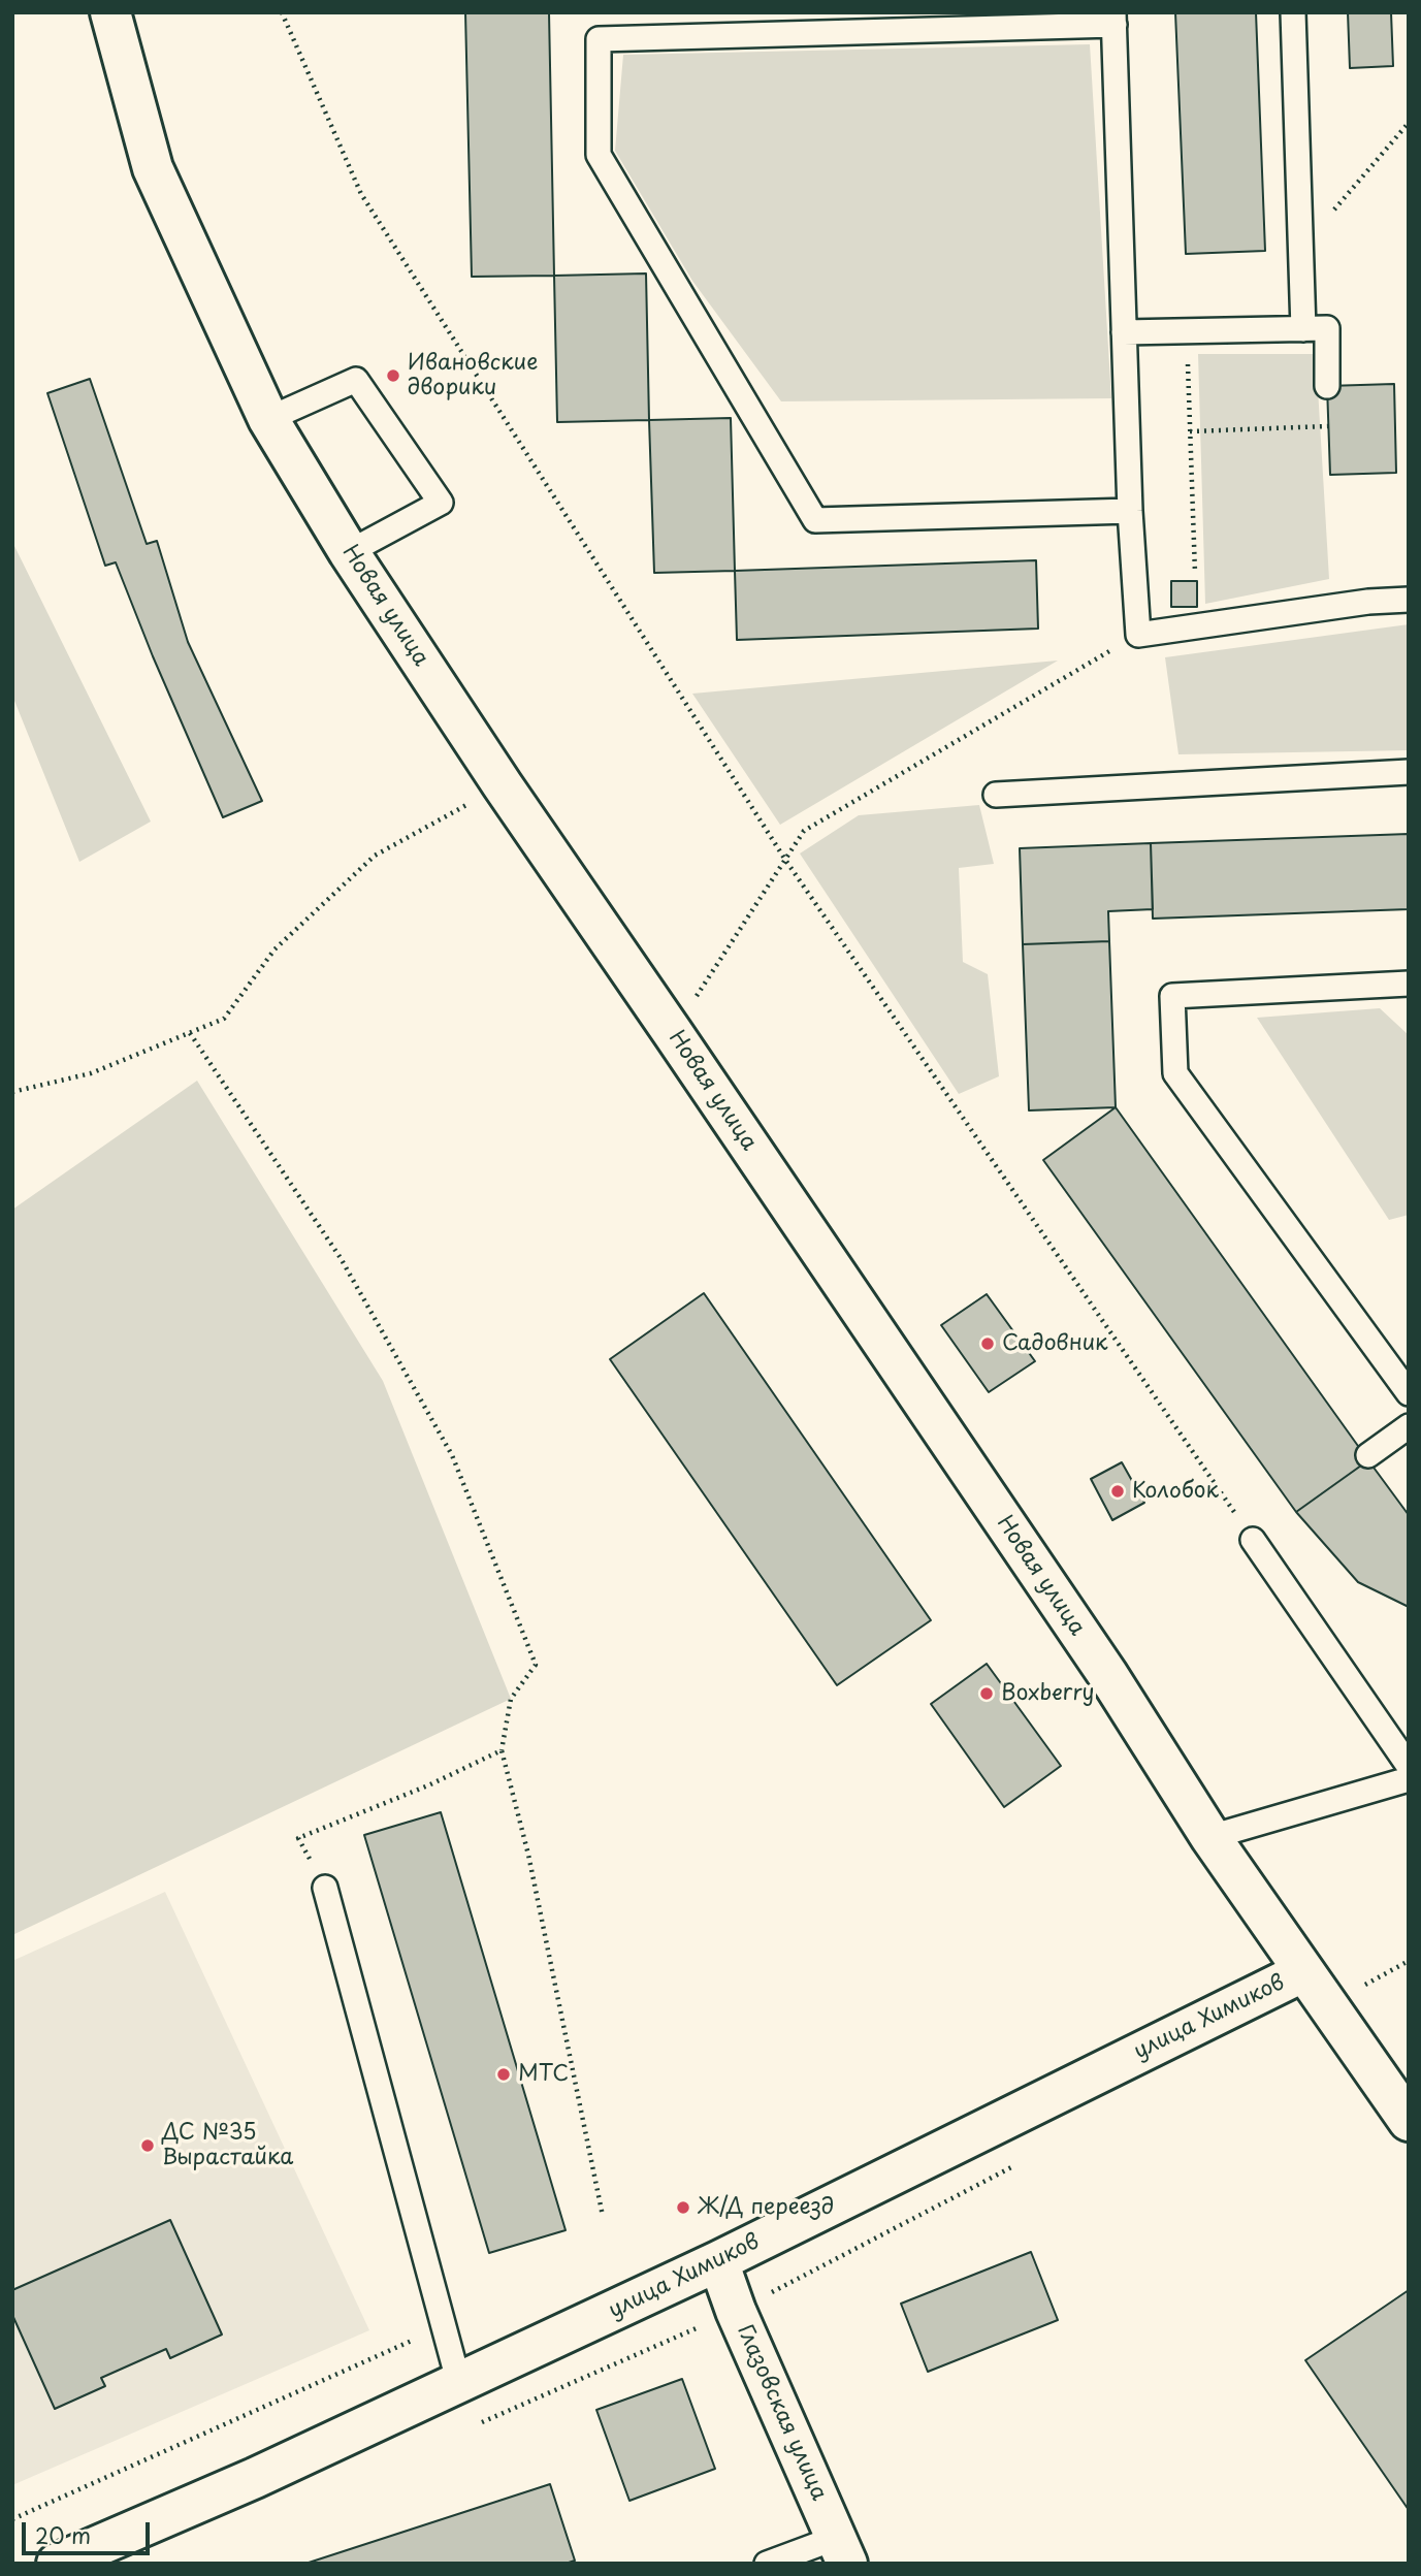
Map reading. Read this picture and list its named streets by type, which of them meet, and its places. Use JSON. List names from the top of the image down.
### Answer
{
  "streets": {
    "street": ["Новая улица", "улица Химиков", "Глазовская улица"]
  },
  "crossings": [
    ["Новая улица", "улица Химиков"],
    ["улица Химиков", "Глазовская улица"]
  ],
  "places": [
    "Ивановские дворики",
    "Садовник",
    "Колобок",
    "Boxberry",
    "МТС",
    "ДС №35 Вырастайка",
    "Ж/Д переезд"
  ],
  "scale_bar": "20 m"
}
